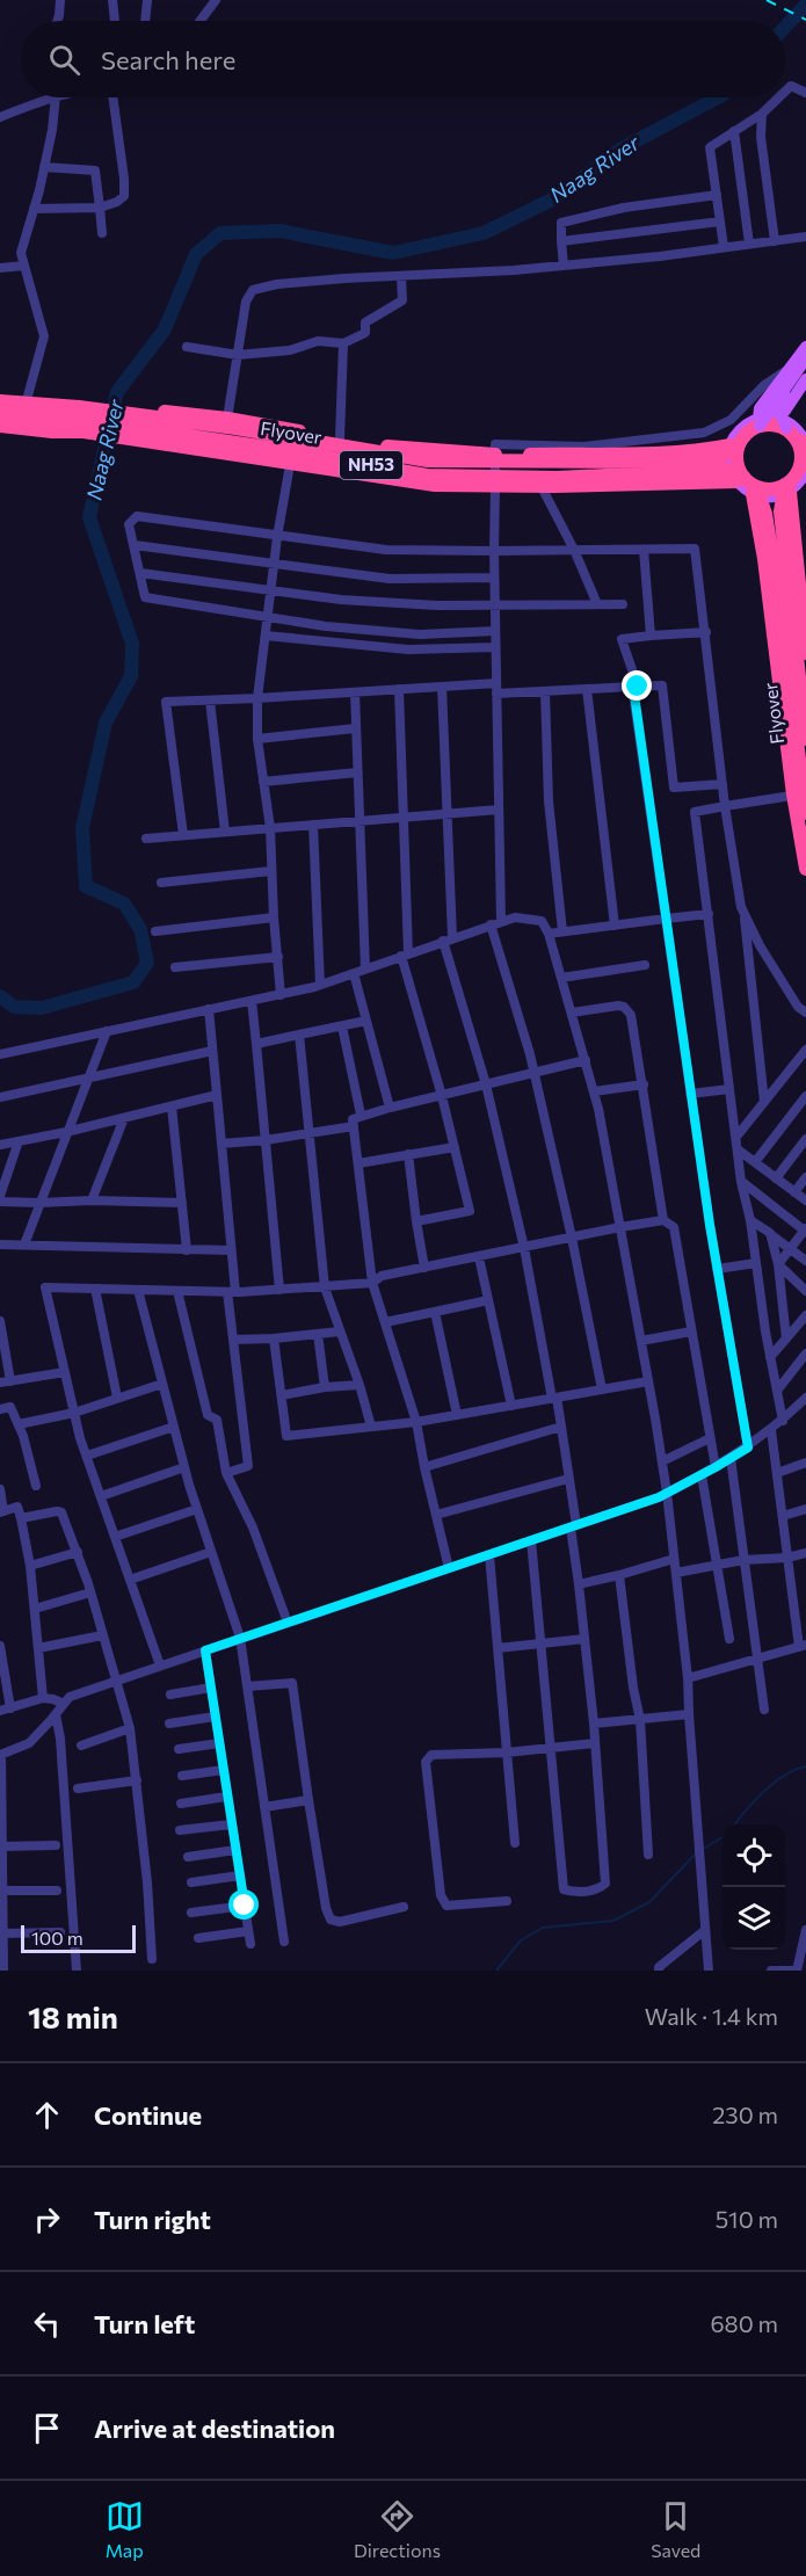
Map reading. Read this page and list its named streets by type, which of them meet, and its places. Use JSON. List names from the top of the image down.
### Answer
{
  "streets": {
    "highway": ["Flyover", "NH53"]
  },
  "crossings": [
    ["Flyover", "NH53"]
  ],
  "water": ["Naag River"],
  "scale_bar": "100 m",
  "page": {
    "search": "Search here",
    "scale": "100 m",
    "heading": ["18 min", "Walk · 1.4 km"],
    "list": [
      ["Continue", "230 m"],
      ["Turn right", "510 m"],
      ["Turn left", "680 m"],
      "Arrive at destination"
    ],
    "nav": ["Map", "Directions", "Saved"]
  }
}
